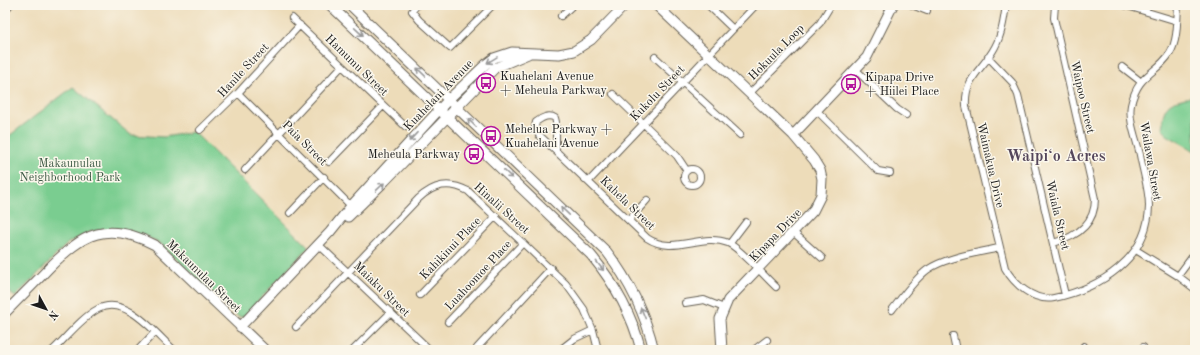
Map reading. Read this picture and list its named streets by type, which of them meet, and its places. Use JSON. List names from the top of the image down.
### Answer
{
  "streets": {
    "street": [
      "Hokuula Loop",
      "Hamumu Street",
      "Hanile Street",
      "Kukolu Street",
      "Kuahelani Avenue",
      "Waipoo Street",
      "Paia Street",
      "Wailawa Street",
      "Waimakua Drive",
      "Kahela Street",
      "Hinalii Street",
      "Waiala Street",
      "Kipapa Drive",
      "Kahikinui Place",
      "Luahoomoe Place",
      "Makaunulau Street",
      "Maiaku Street"
    ]
  },
  "crossings": [
    ["Hokuula Loop", "Kipapa Drive"],
    ["Hamumu Street", "Hanile Street"],
    ["Hanile Street", "Paia Street"],
    ["Kukolu Street", "Kahela Street"],
    ["Kukolu Street", "Kipapa Drive"],
    ["Kuahelani Avenue", "Paia Street"],
    ["Kuahelani Avenue", "Makaunulau Street"],
    ["Kuahelani Avenue", "Maiaku Street"],
    ["Waipoo Street", "Waiala Street"],
    ["Wailawa Street", "Waimakua Drive"],
    ["Wailawa Street", "Waiala Street"],
    ["Waimakua Drive", "Waiala Street"],
    ["Hinalii Street", "Kahikinui Place"],
    ["Hinalii Street", "Luahoomoe Place"],
    ["Hinalii Street", "Maiaku Street"]
  ],
  "districts": ["Waipiʻo Acres"],
  "parks": ["Makaunulau Neighborhood Park"],
  "places": {
    "bus stop": [
      "Kuahelani Avenue + Meheula Parkway",
      "Kipapa Drive + Hiilei Place",
      "Mehelua Parkway + Kuahelani Avenue",
      "Meheula Parkway"
    ]
  },
  "north": "bottom right"
}
